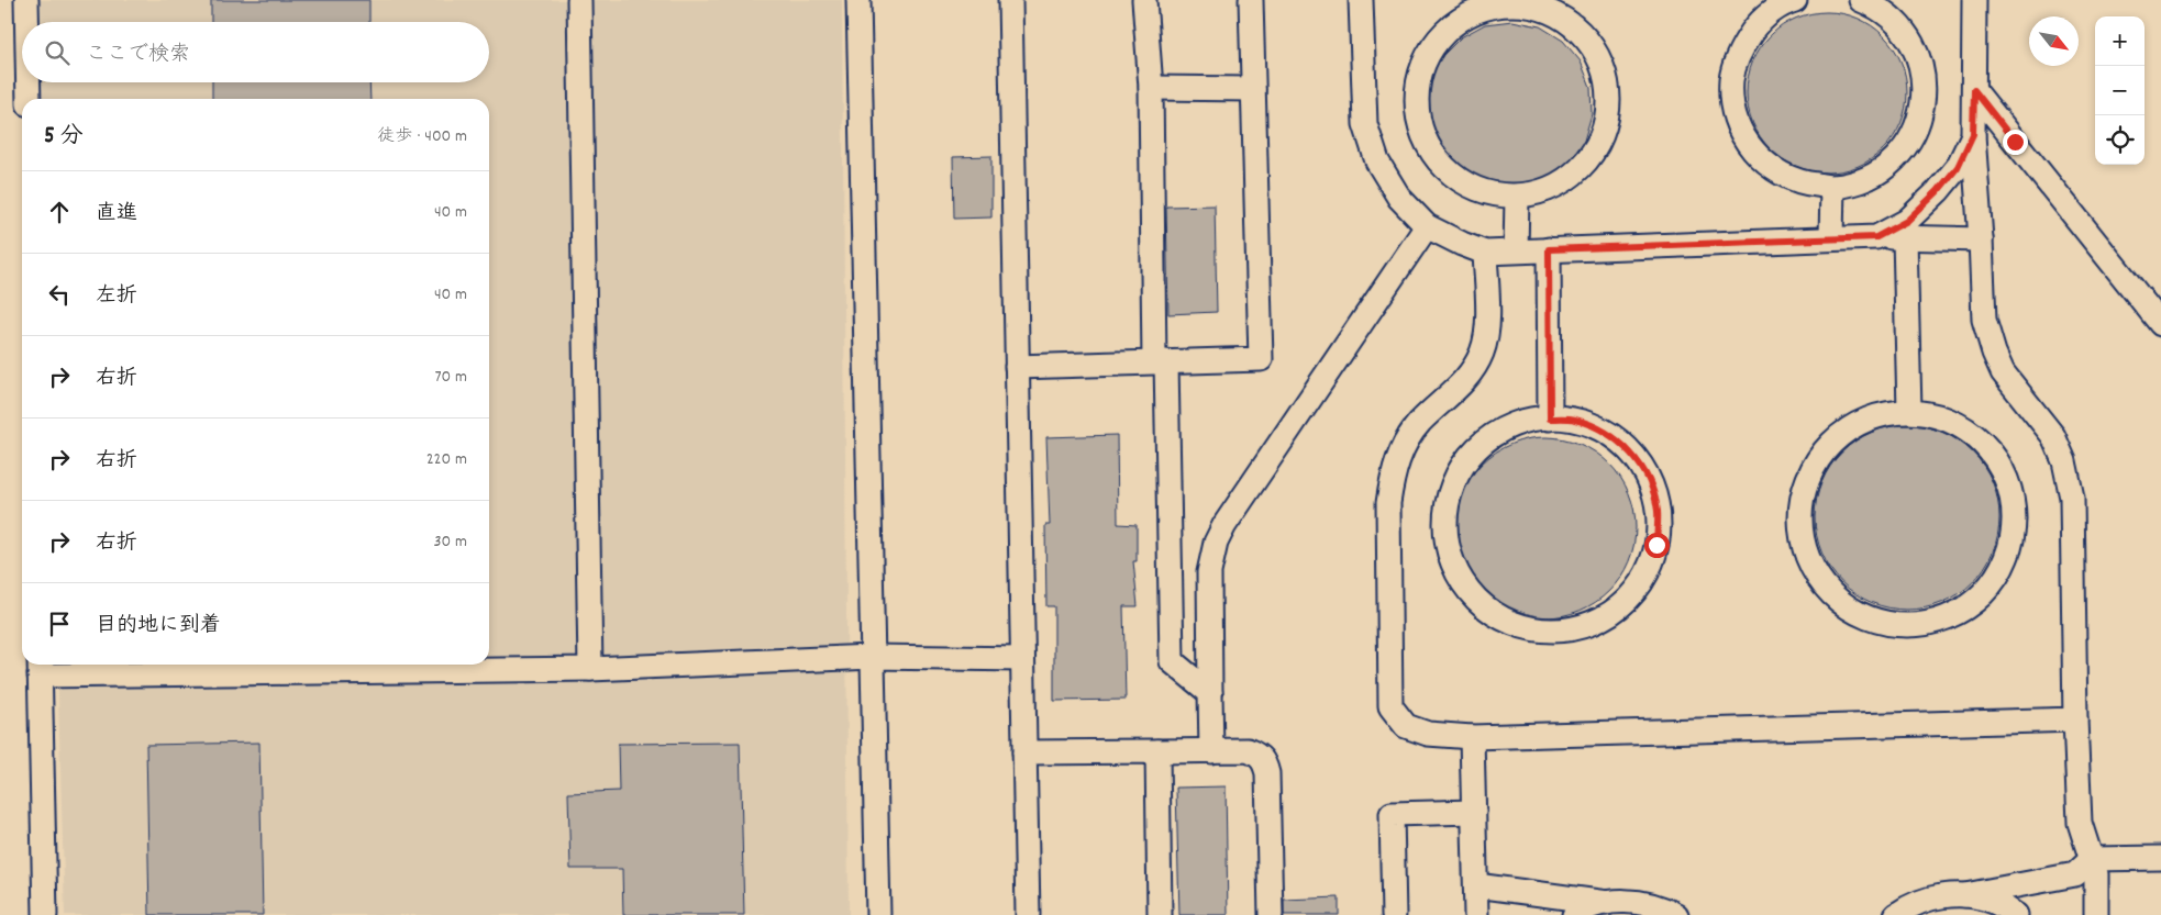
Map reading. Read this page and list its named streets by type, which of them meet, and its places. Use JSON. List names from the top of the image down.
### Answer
{
  "north": "bottom right",
  "page": {
    "map_buttons": ["+", "−"],
    "search": "ここで検索",
    "heading": ["5 分", "徒歩 · 400 m"],
    "list": [
      ["直進", "40 m"],
      ["左折", "40 m"],
      ["右折", "70 m"],
      ["右折", "220 m"],
      ["右折", "30 m"],
      "目的地に到着"
    ]
  }
}
